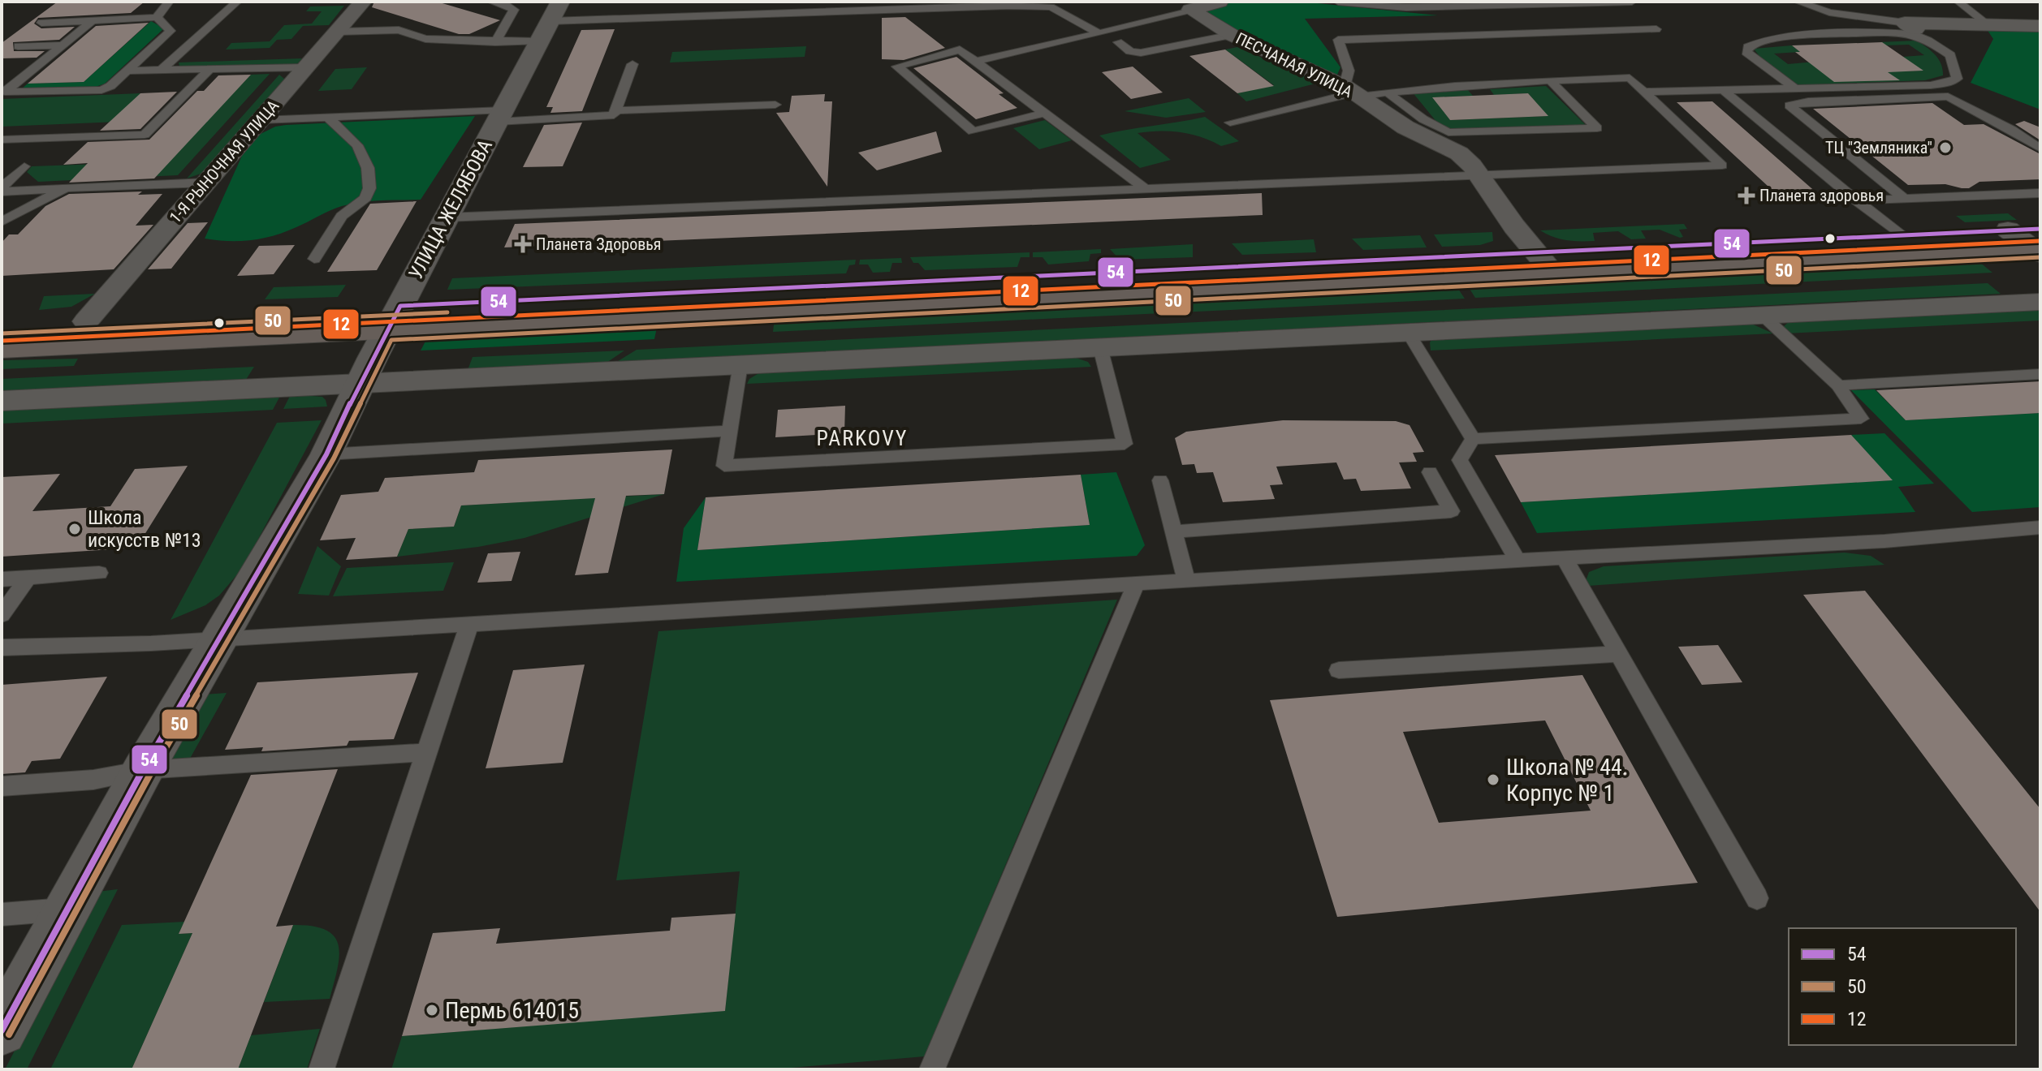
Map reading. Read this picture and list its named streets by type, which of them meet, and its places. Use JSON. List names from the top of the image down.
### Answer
{
  "streets": {
    "street": ["ПЕСЧАНАЯ УЛИЦА", "1-Я РЫНОЧНАЯ УЛИЦА", "УЛИЦА ЖЕЛЯБОВА"]
  },
  "districts": ["PARKOVY"],
  "places": {
    "other": [
      "ТЦ \"Земляника\"",
      "Школа искусств №13",
      "Школа № 44. Корпус № 1",
      "Пермь 614015"
    ],
    "health": ["Планета здоровья", "Планета Здоровья"]
  },
  "lines": ["transit line 54", "transit line 12", "transit line 50"],
  "legend": ["54", "50", "12"]
}
